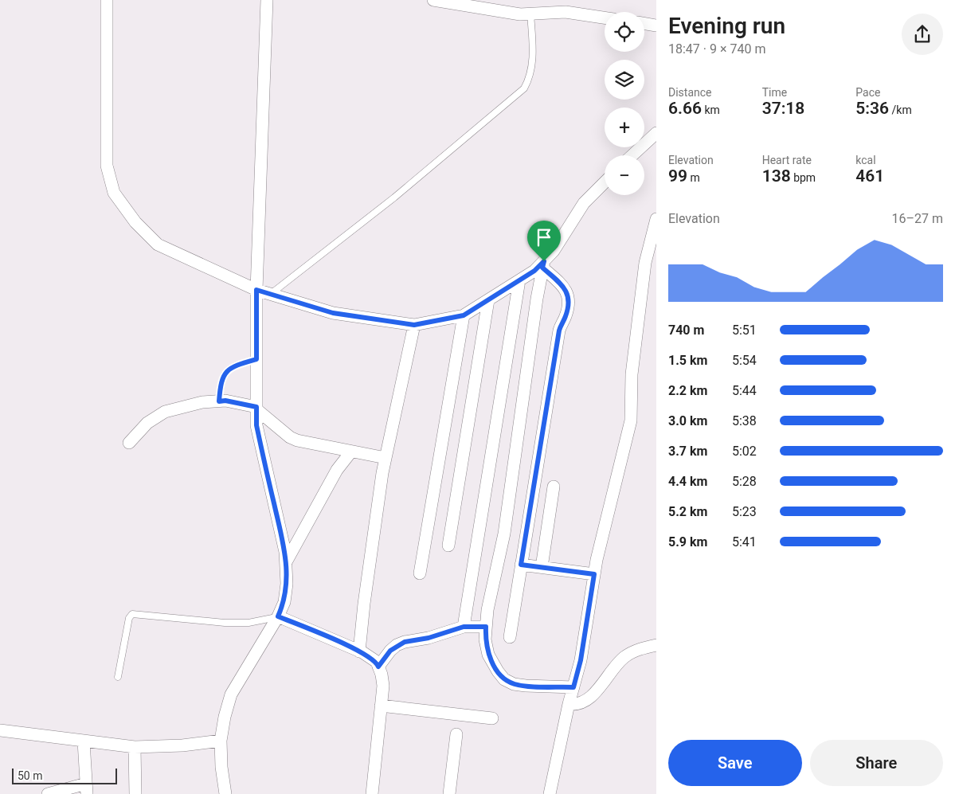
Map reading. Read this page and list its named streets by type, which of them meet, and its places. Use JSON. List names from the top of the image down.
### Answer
{
  "scale_bar": "50 m",
  "page": {
    "heading": ["Evening run", "18:47 · 9 × 740 m"],
    "map_buttons": ["+", "−"],
    "stats": [
      ["Distance", "6.66 km"],
      ["Time", "37:18"],
      ["Pace", "5:36 /km"],
      ["Elevation", "99 m"],
      ["Heart rate", "138 bpm"],
      ["kcal", "461"]
    ],
    "chart": ["Elevation", "16–27 m"],
    "list": [
      {
        "name": "740 m",
        "note": "5:51"
      },
      {
        "name": "1.5 km",
        "note": "5:54"
      },
      {
        "name": "2.2 km",
        "note": "5:44"
      },
      {
        "name": "3.0 km",
        "note": "5:38"
      },
      {
        "name": "3.7 km",
        "note": "5:02"
      },
      {
        "name": "4.4 km",
        "note": "5:28"
      },
      {
        "name": "5.2 km",
        "note": "5:23"
      },
      {
        "name": "5.9 km",
        "note": "5:41"
      }
    ],
    "buttons": ["Save", "Share"],
    "scale": "50 m"
  }
}
